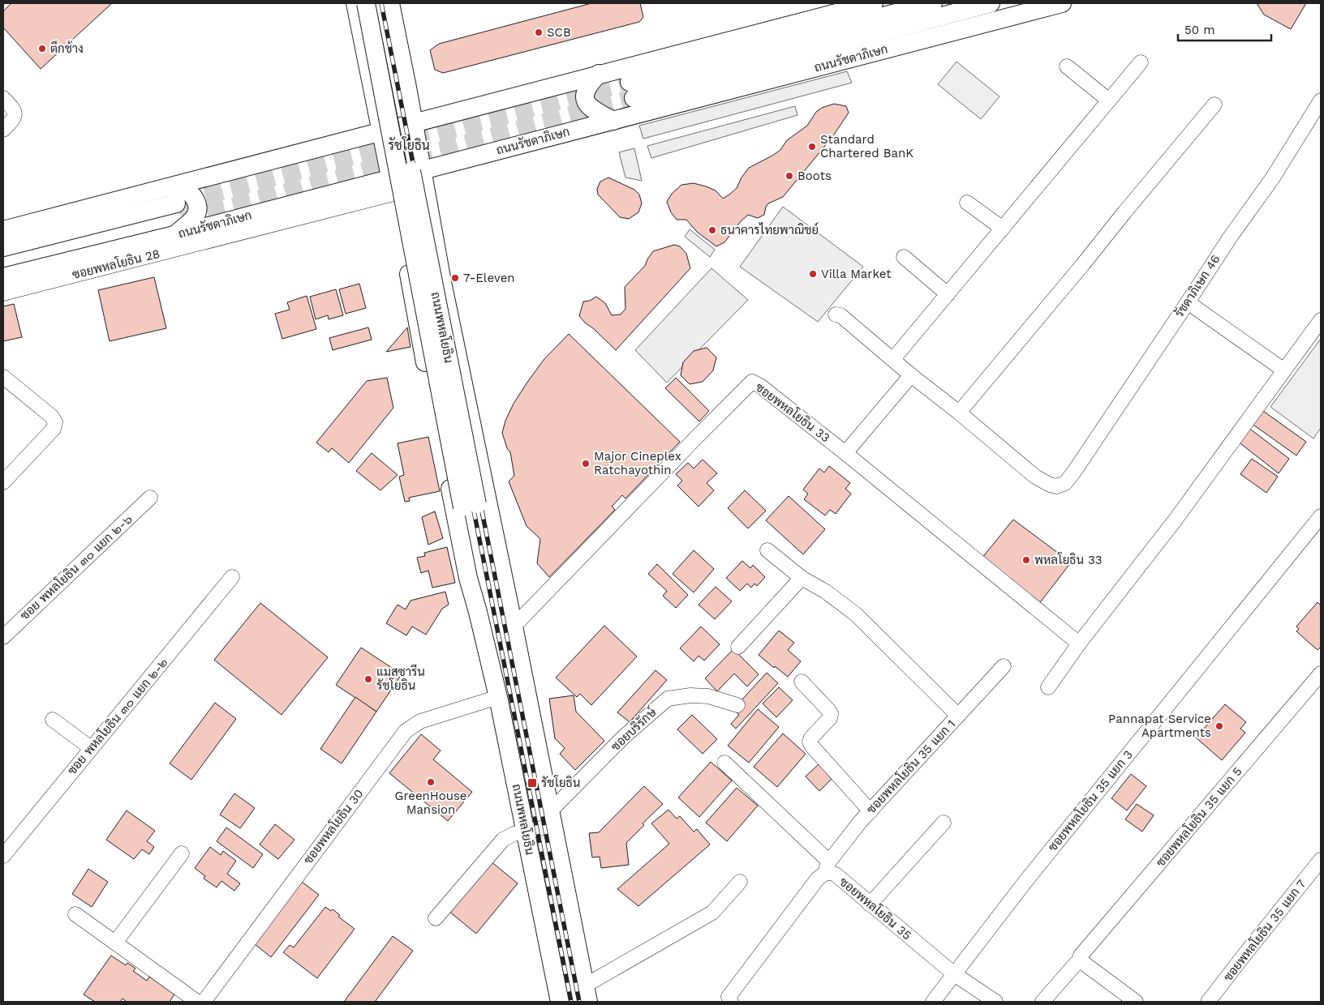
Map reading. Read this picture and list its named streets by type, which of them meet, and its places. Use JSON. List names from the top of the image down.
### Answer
{
  "streets": {
    "main road": ["ถนนรัชดาภิเษก", "ถนนพหลโยธิน"],
    "street": [
      "ซอยพหลโยธิน 28",
      "รัชดาภิเษก 46",
      "ซอยพหลโยธิน 33",
      "ซอย พหลโยธิน ๓๐ แยก ๒-๖",
      "ซอย พหลโยธิน ๓๐ แยก ๒-๒",
      "ซอยบริรักษ์",
      "ซอยพหลโยธิน 35 แยก 1",
      "ซอยพหลโยธิน 35 แยก 3",
      "ซอยพหลโยธิน 35 แยก 5",
      "ซอยพหลโยธิน 30",
      "ซอยพหลโยธิน 35",
      "ซอยพหลโยธิน 35 แยก 7"
    ]
  },
  "crossings": [
    ["ถนนรัชดาภิเษก", "ซอยพหลโยธิน 28"],
    ["ถนนรัชดาภิเษก", "ถนนพหลโยธิน"],
    ["ซอยพหลโยธิน 28", "ถนนพหลโยธิน"],
    ["ถนนพหลโยธิน", "ซอยพหลโยธิน 33"],
    ["ถนนพหลโยธิน", "ซอยบริรักษ์"],
    ["ถนนพหลโยธิน", "ซอยพหลโยธิน 30"],
    ["ซอยพหลโยธิน 35 แยก 1", "ซอยพหลโยธิน 35"],
    ["ซอยพหลโยธิน 35 แยก 3", "ซอยพหลโยธิน 35"]
  ],
  "districts": ["รัชโยธิน"],
  "places": {
    "other": [
      "SCB",
      "ตึกช้าง",
      "Standard Chartered BanK",
      "Boots",
      "ธนาคารไทยพาณิชย์",
      "Villa Market",
      "7-Eleven",
      "Major Cineplex Ratchayothin",
      "พหลโยธิน 33",
      "แมสซารีน รัชโยธิน",
      "Pannapat Service Apartments",
      "GreenHouse Mansion"
    ],
    "transit": ["รัชโยธิน"]
  },
  "scale_bar": "50 m"
}
